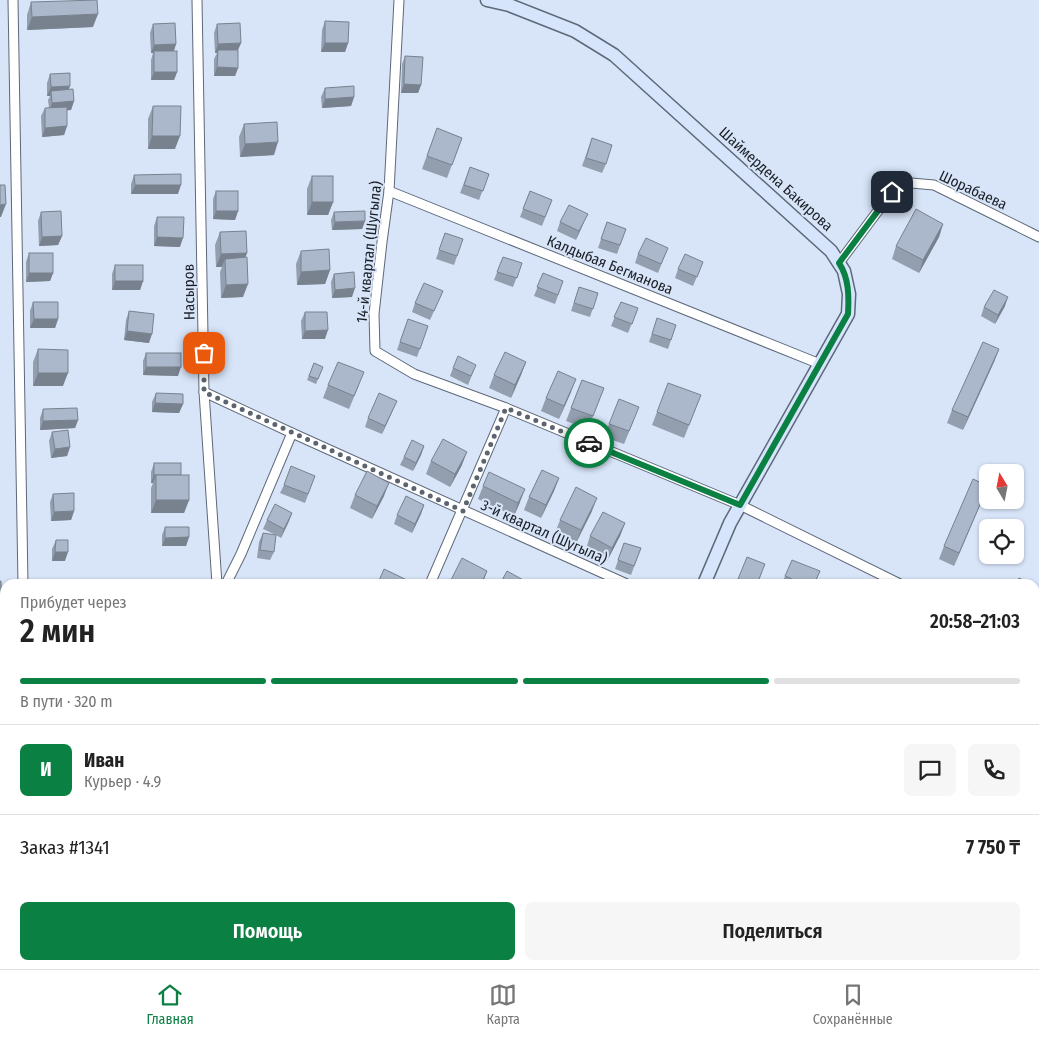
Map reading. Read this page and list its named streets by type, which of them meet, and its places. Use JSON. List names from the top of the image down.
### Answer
{
  "streets": {
    "street": [
      "Шаймердена Бакирова",
      "Шорабаева",
      "14-й квартал (Шугыла)",
      "Калдыбая Бегманова",
      "Насыров",
      "3-й квартал (Шугыла)"
    ]
  },
  "crossings": [
    ["Шаймердена Бакирова", "Шорабаева"],
    ["Шаймердена Бакирова", "14-й квартал (Шугыла)"],
    ["Шаймердена Бакирова", "Калдыбая Бегманова"],
    ["14-й квартал (Шугыла)", "Калдыбая Бегманова"],
    ["Насыров", "3-й квартал (Шугыла)"]
  ],
  "north": "top",
  "page": {
    "heading": ["2 мин", "Прибудет через", "20:58–21:03"],
    "panel": [
      "Иван",
      "Курьер · 4.9",
      "Заказ #1341",
      "7 750 ₸"
    ],
    "bar": "В пути · 320 m",
    "round": "И",
    "buttons": ["Помощь", "Поделиться"],
    "tabs": ["Главная", "Карта", "Сохранённые"]
  }
}
